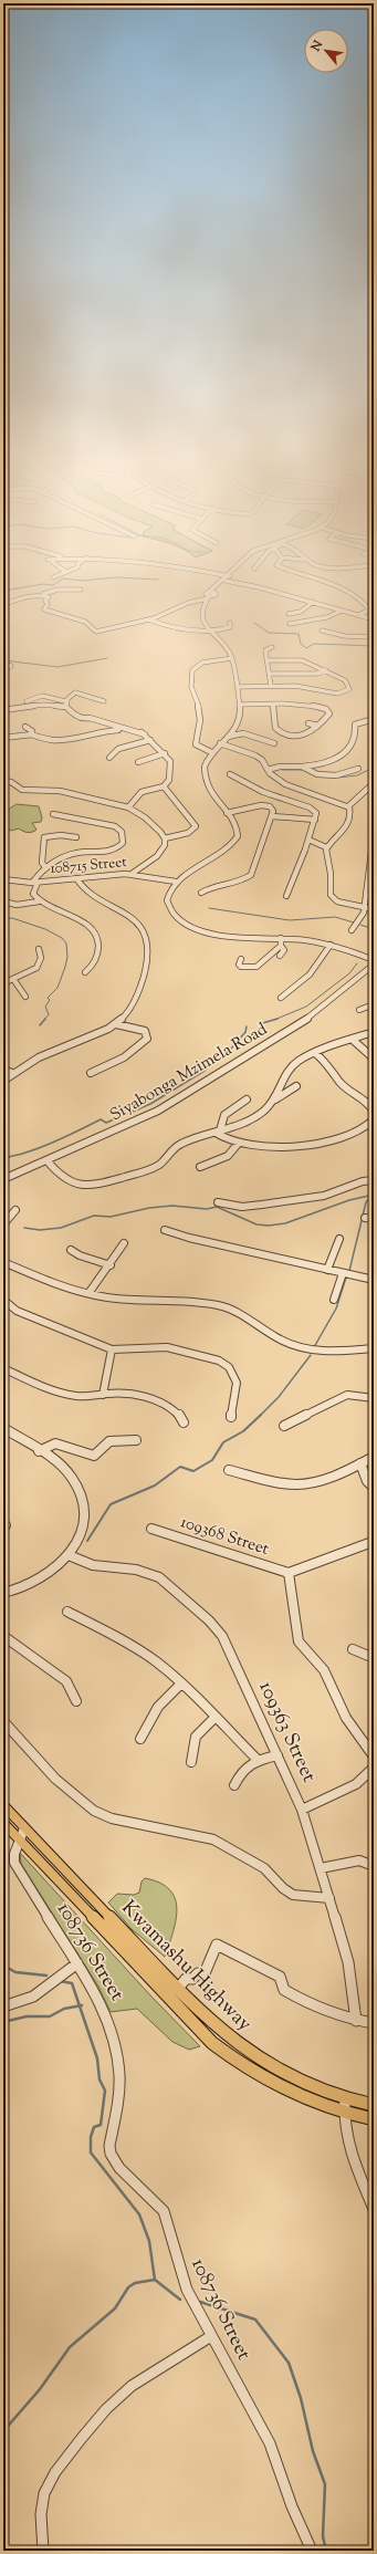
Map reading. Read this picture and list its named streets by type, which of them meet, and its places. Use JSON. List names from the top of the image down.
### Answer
{
  "streets": {
    "main road": ["Kwamashu Highway"],
    "street": [
      "108715 Street",
      "Siyabonga Mzimela Road",
      "109368 Street",
      "109363 Street",
      "108736 Street"
    ]
  },
  "crossings": [
    ["108736 Street", "Kwamashu Highway"]
  ],
  "north": "top left"
}
